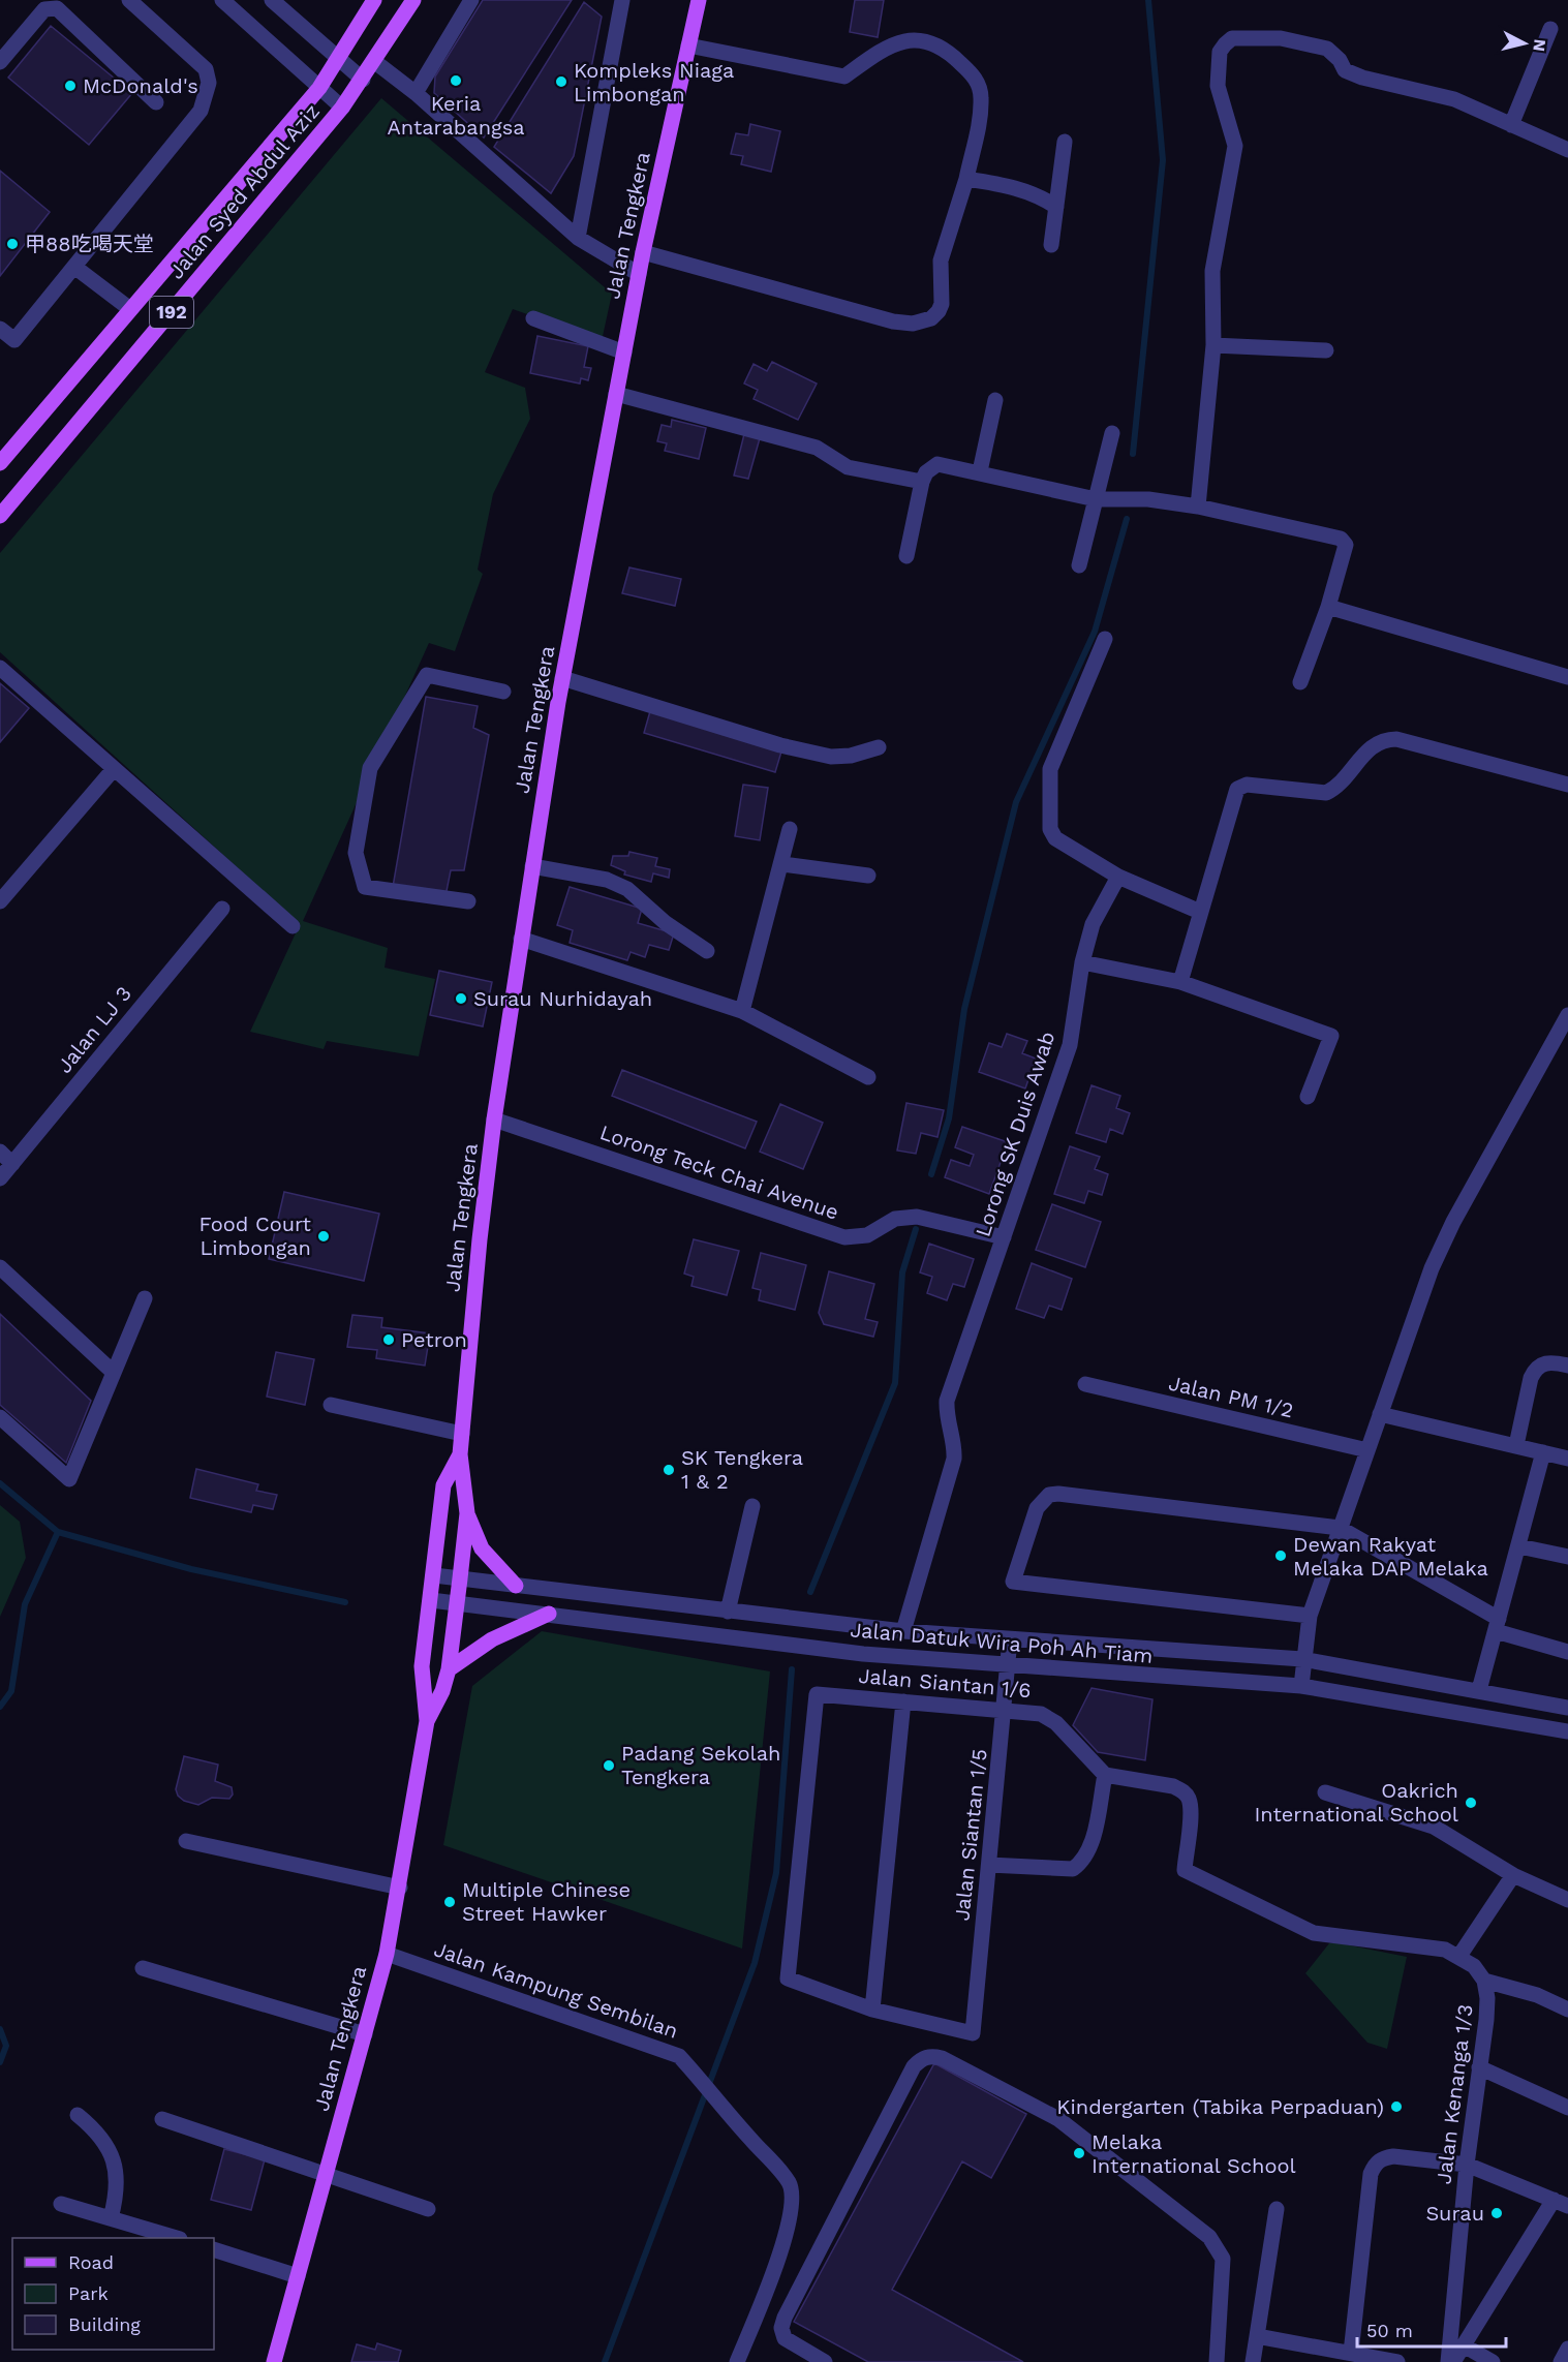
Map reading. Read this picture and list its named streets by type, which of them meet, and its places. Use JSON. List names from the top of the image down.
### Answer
{
  "streets": {
    "main road": ["Jalan Syed Abdul Aziz", "Jalan Tengkera", "192"],
    "street": [
      "Jalan LJ 3",
      "Lorong SK Duis Awab",
      "Lorong Teck Chai Avenue",
      "Jalan PM 1/2",
      "Jalan Datuk Wira Poh Ah Tiam",
      "Jalan Siantan 1/6",
      "Jalan Siantan 1/5",
      "Jalan Kampung Sembilan",
      "Jalan Kenanga 1/3"
    ]
  },
  "crossings": [
    ["Jalan Tengkera", "Lorong Teck Chai Avenue"],
    ["Jalan Tengkera", "Jalan Datuk Wira Poh Ah Tiam"],
    ["Jalan Tengkera", "Jalan Kampung Sembilan"],
    ["Lorong SK Duis Awab", "Lorong Teck Chai Avenue"],
    ["Lorong SK Duis Awab", "Jalan Datuk Wira Poh Ah Tiam"],
    ["Jalan Datuk Wira Poh Ah Tiam", "Jalan Siantan 1/5"],
    ["Jalan Siantan 1/6", "Jalan Siantan 1/5"]
  ],
  "places": [
    "Keria Antarabangsa",
    "Kompleks Niaga Limbongan",
    "McDonald's",
    "甲88吃喝天堂",
    "Surau Nurhidayah",
    "Food Court Limbongan",
    "Petron",
    "SK Tengkera 1 & 2",
    "Dewan Rakyat Melaka DAP Melaka",
    "Padang Sekolah Tengkera",
    "Oakrich International School",
    "Multiple Chinese Street Hawker",
    "Kindergarten (Tabika Perpaduan)",
    "Melaka International School",
    "Surau"
  ],
  "legend": ["Road", "Park", "Building"],
  "scale_bar": "50 m",
  "north": "right"
}
